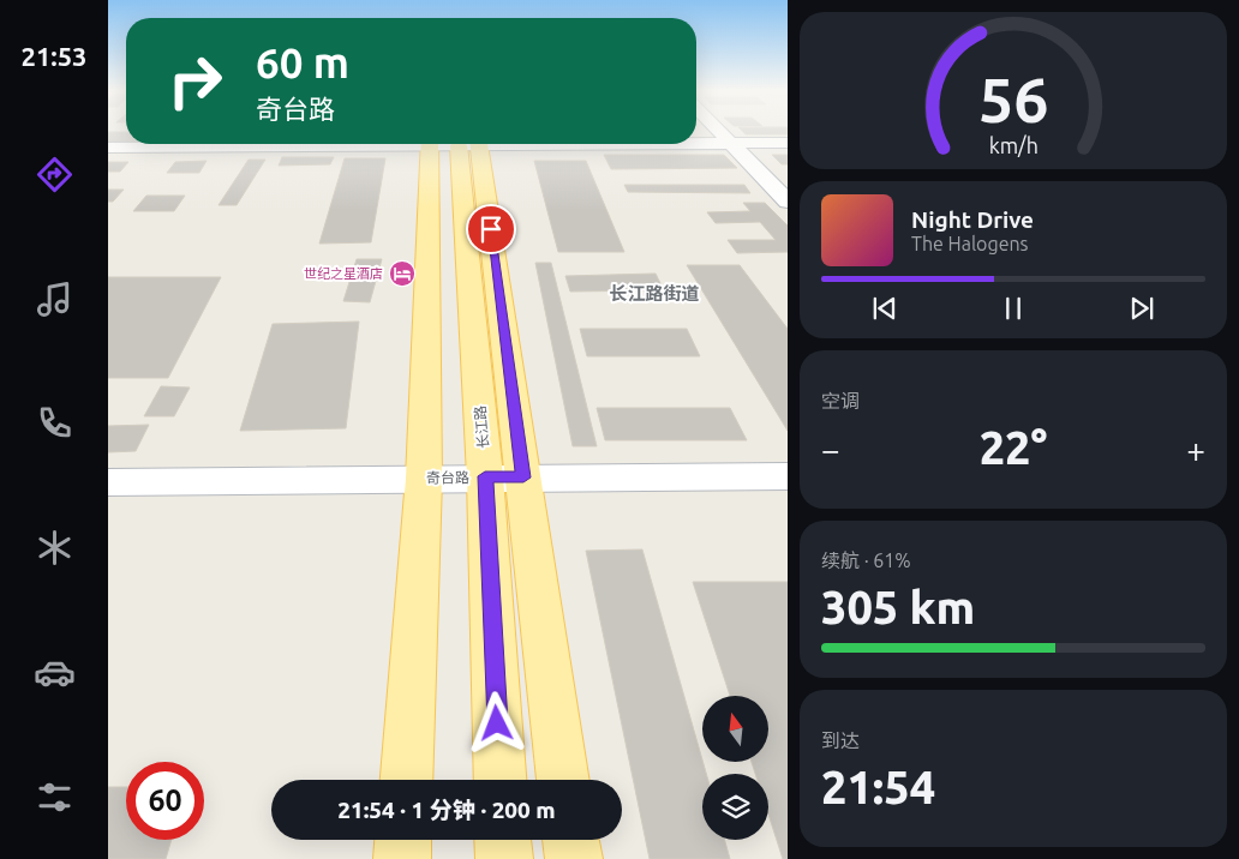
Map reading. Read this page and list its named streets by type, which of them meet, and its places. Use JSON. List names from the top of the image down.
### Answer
{
  "streets": {
    "main road": ["长江路"],
    "street": ["奇台路"]
  },
  "crossings": [
    ["长江路", "奇台路"]
  ],
  "districts": ["长江路街道"],
  "places": {
    "hotel": ["世纪之星酒店"]
  },
  "north": "top",
  "page": {
    "tabs": "21:53",
    "turn": ["60 m", "奇台路"],
    "song": ["Night Drive", "The Halogens"],
    "tile": [
      "空调",
      ["续航 · 61%", "305 km"],
      ["到达", "21:54"]
    ],
    "heat": ["−", "22°", "+"],
    "limit": "60",
    "trip": "21:54 · 1 分钟 · 200 m",
    "gauge": ["56", "km/h"]
  }
}
